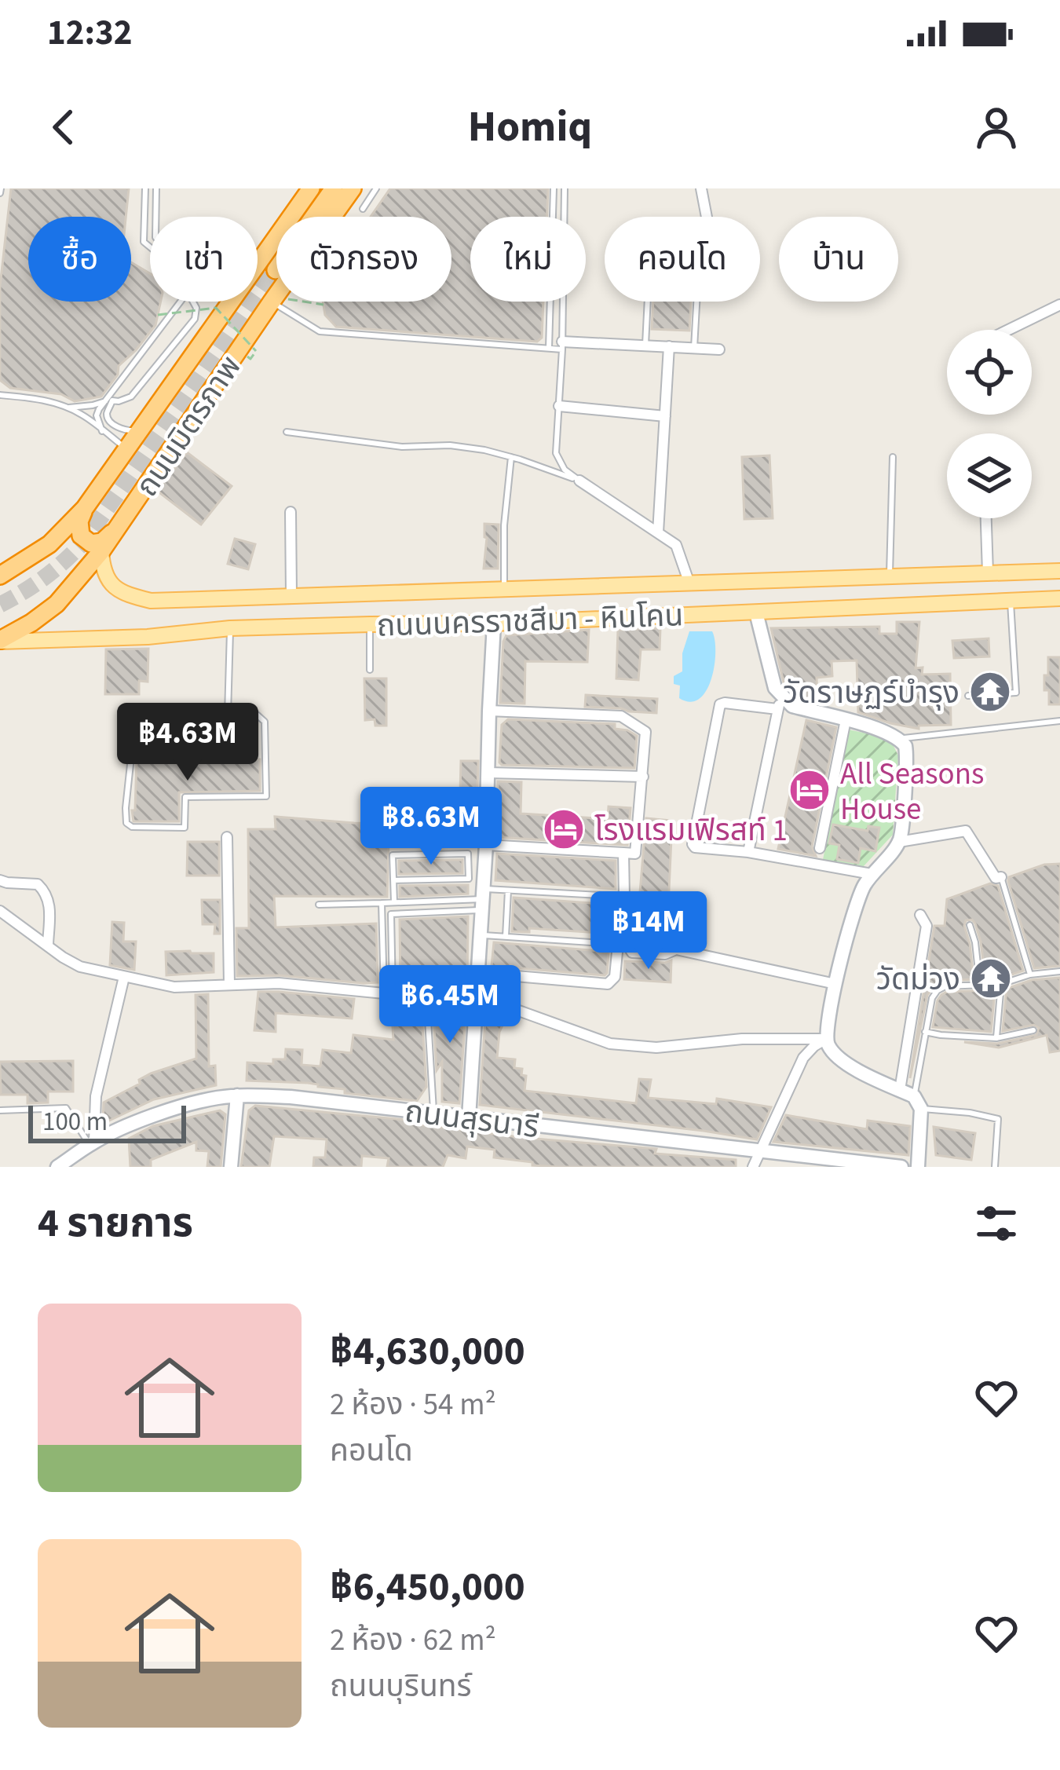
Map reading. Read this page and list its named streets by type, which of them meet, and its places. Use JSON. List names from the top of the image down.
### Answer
{
  "streets": {
    "highway": ["ถนนมิตรภาพ"],
    "main road": ["ถนนนครราชสีมา - หินโคน"],
    "street": ["ถนนสุรนารี"]
  },
  "crossings": [
    ["ถนนมิตรภาพ", "ถนนนครราชสีมา - หินโคน"]
  ],
  "places": {
    "temple": ["วัดราษฏร์บำรุง", "วัดม่วง"],
    "hotel": ["All Seasons House", "โรงแรมเฟิรสท์ 1"]
  },
  "scale_bar": "100 m",
  "page": {
    "status": "12:32",
    "header": "Homiq",
    "chip": [
      "ซื้อ",
      "เช่า",
      "ตัวกรอง",
      "ใหม่",
      "คอนโด",
      "บ้าน"
    ],
    "price": [
      "฿4.63M",
      "฿8.63M",
      "฿14M",
      "฿6.45M"
    ],
    "scale": "100 m",
    "heading": "4 รายการ",
    "list": [
      {
        "name": "฿4,630,000",
        "note": "2 ห้อง · 54 m² · คอนโด"
      },
      {
        "name": "฿6,450,000",
        "note": "2 ห้อง · 62 m² · ถนนบุรินทร์"
      }
    ]
  }
}
